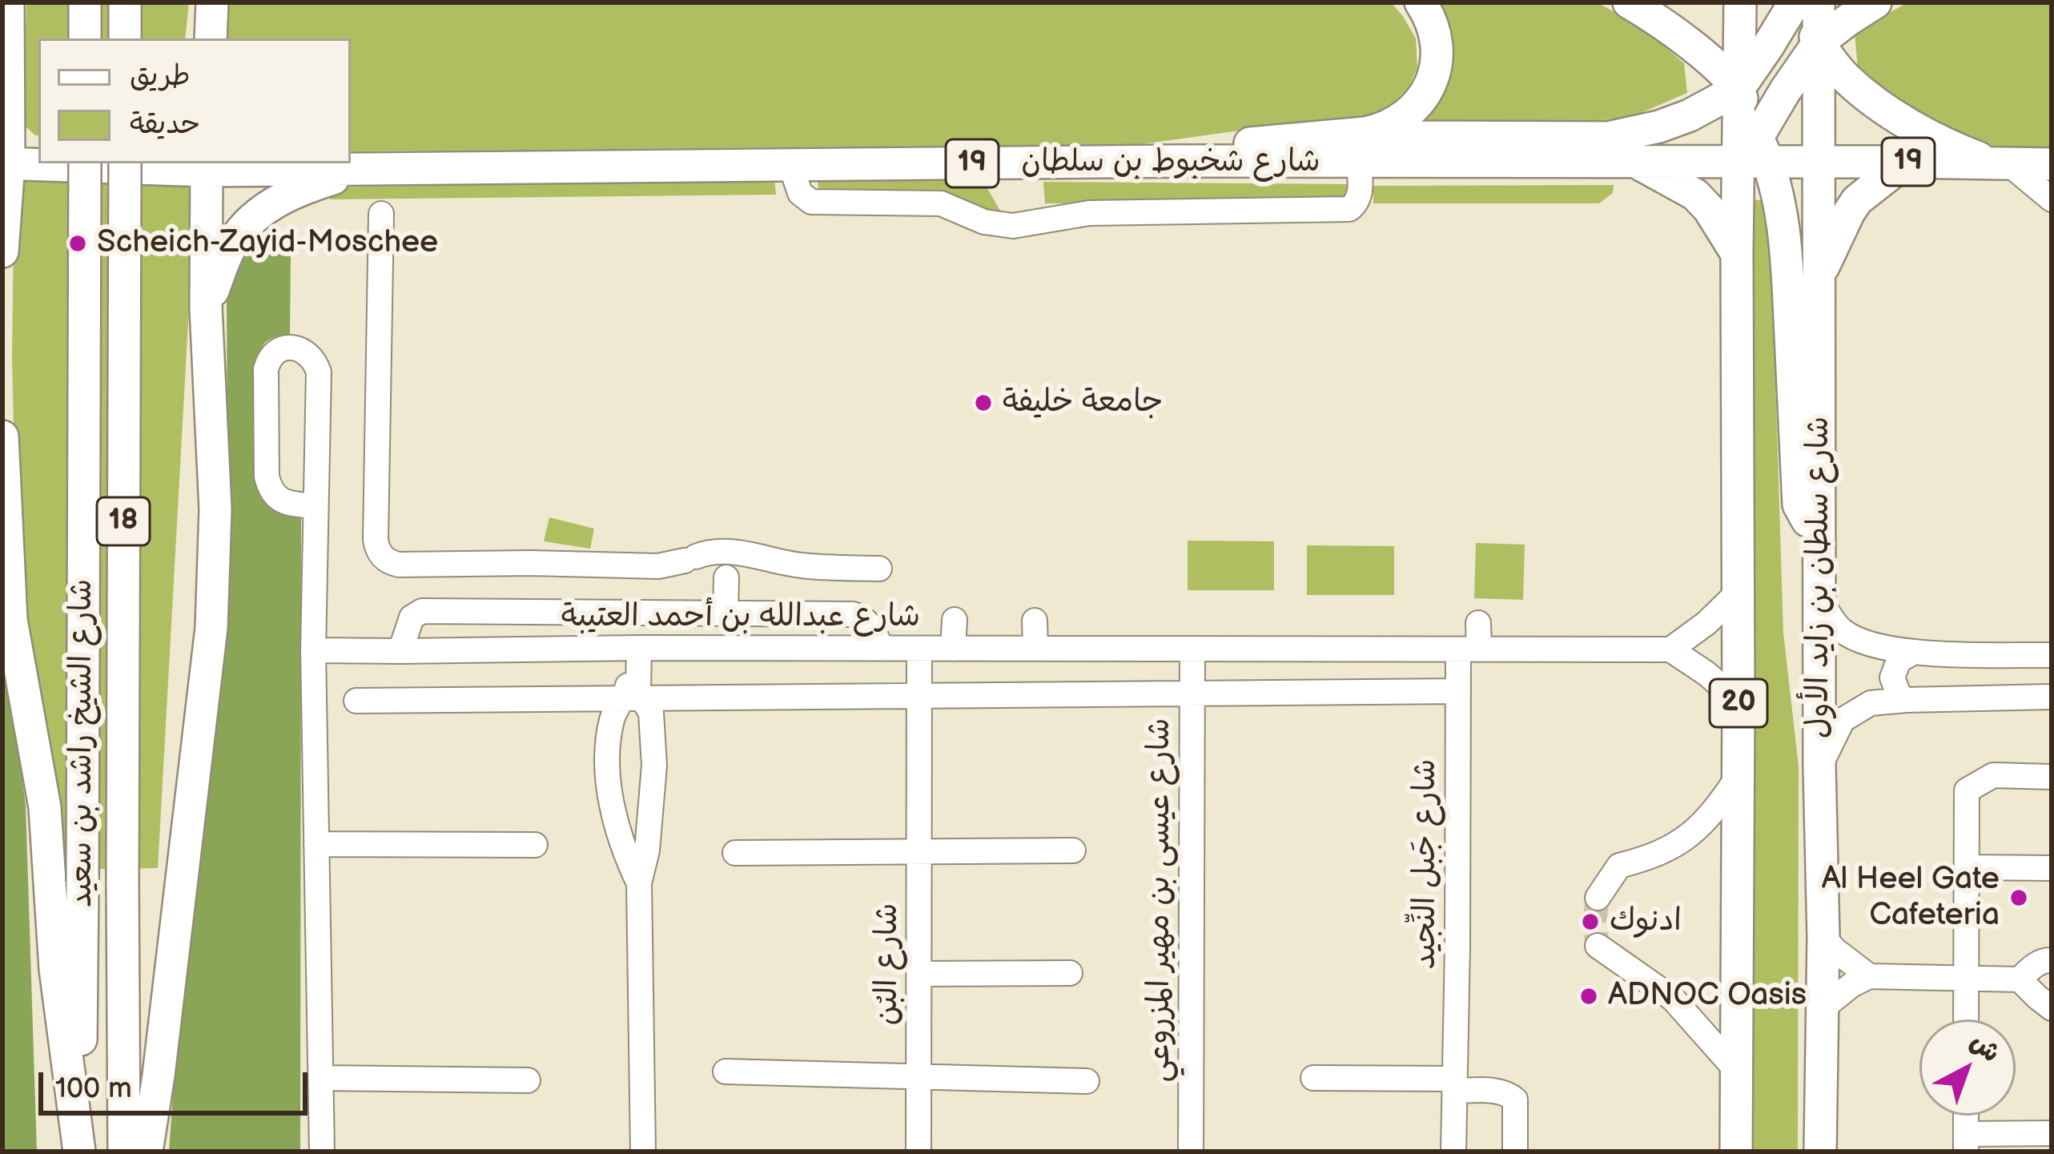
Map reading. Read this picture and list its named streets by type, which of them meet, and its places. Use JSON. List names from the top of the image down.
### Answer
{
  "streets": {
    "main road": [
      "19",
      "شارع شخبوط بن سلطان",
      "18",
      "شارع سلطان بن زايد الأول",
      "20",
      "شارع الشيخ راشد بن سعيد"
    ],
    "street": [
      "شارع عبدالله بن أحمد العتيبة",
      "شارع جَبل النِّجيد",
      "شارع عيسى بن مهير المزروعي",
      "شارع البُن"
    ]
  },
  "crossings": [
    ["شارع شخبوط بن سلطان", "شارع سلطان بن زايد الأول"],
    ["شارع شخبوط بن سلطان", "20"],
    ["شارع شخبوط بن سلطان", "شارع الشيخ راشد بن سعيد"],
    ["شارع عبدالله بن أحمد العتيبة", "شارع جَبل النِّجيد"],
    ["شارع عبدالله بن أحمد العتيبة", "شارع عيسى بن مهير المزروعي"],
    ["شارع عبدالله بن أحمد العتيبة", "شارع البُن"]
  ],
  "places": [
    "Scheich-Zayid-Moschee",
    "جامعة خليفة",
    "Al Heel Gate Cafeteria",
    "ادنوك",
    "ADNOC Oasis"
  ],
  "legend": ["طريق", "حديقة"],
  "scale_bar": "100 m",
  "north": "top right"
}
